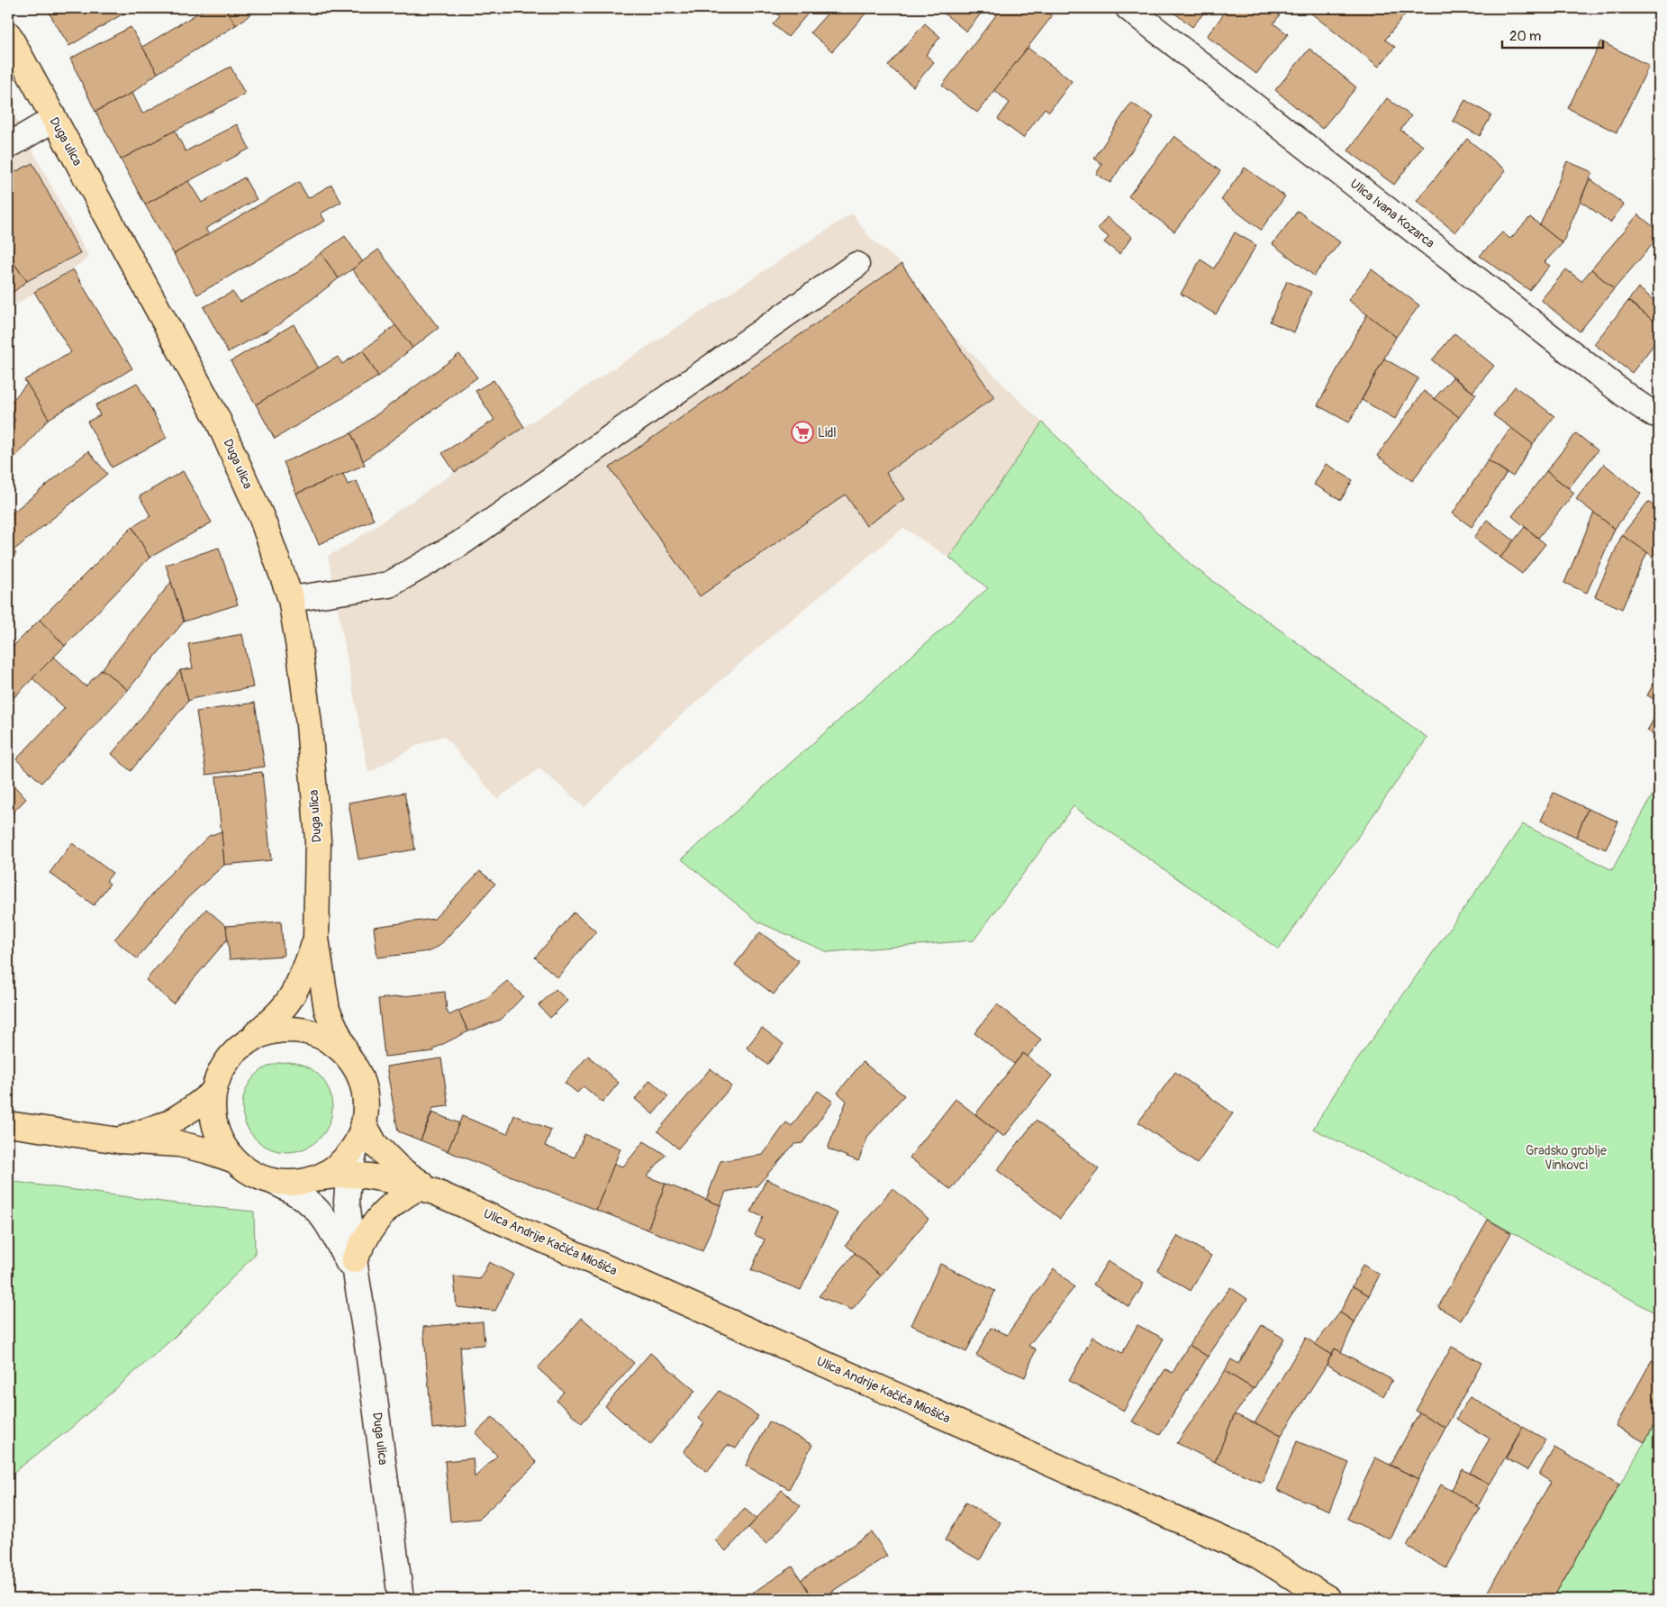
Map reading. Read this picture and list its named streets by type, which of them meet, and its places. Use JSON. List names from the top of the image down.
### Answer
{
  "streets": {
    "main road": ["Duga ulica", "Ulica Andrije Kačića Miošića"],
    "street": ["Ulica Ivana Kozarca"]
  },
  "crossings": [
    ["Duga ulica", "Ulica Andrije Kačića Miošića"]
  ],
  "parks": ["Gradsko groblje Vinkovci"],
  "places": {
    "supermarket": ["Lidl"]
  },
  "scale_bar": "20 m"
}
